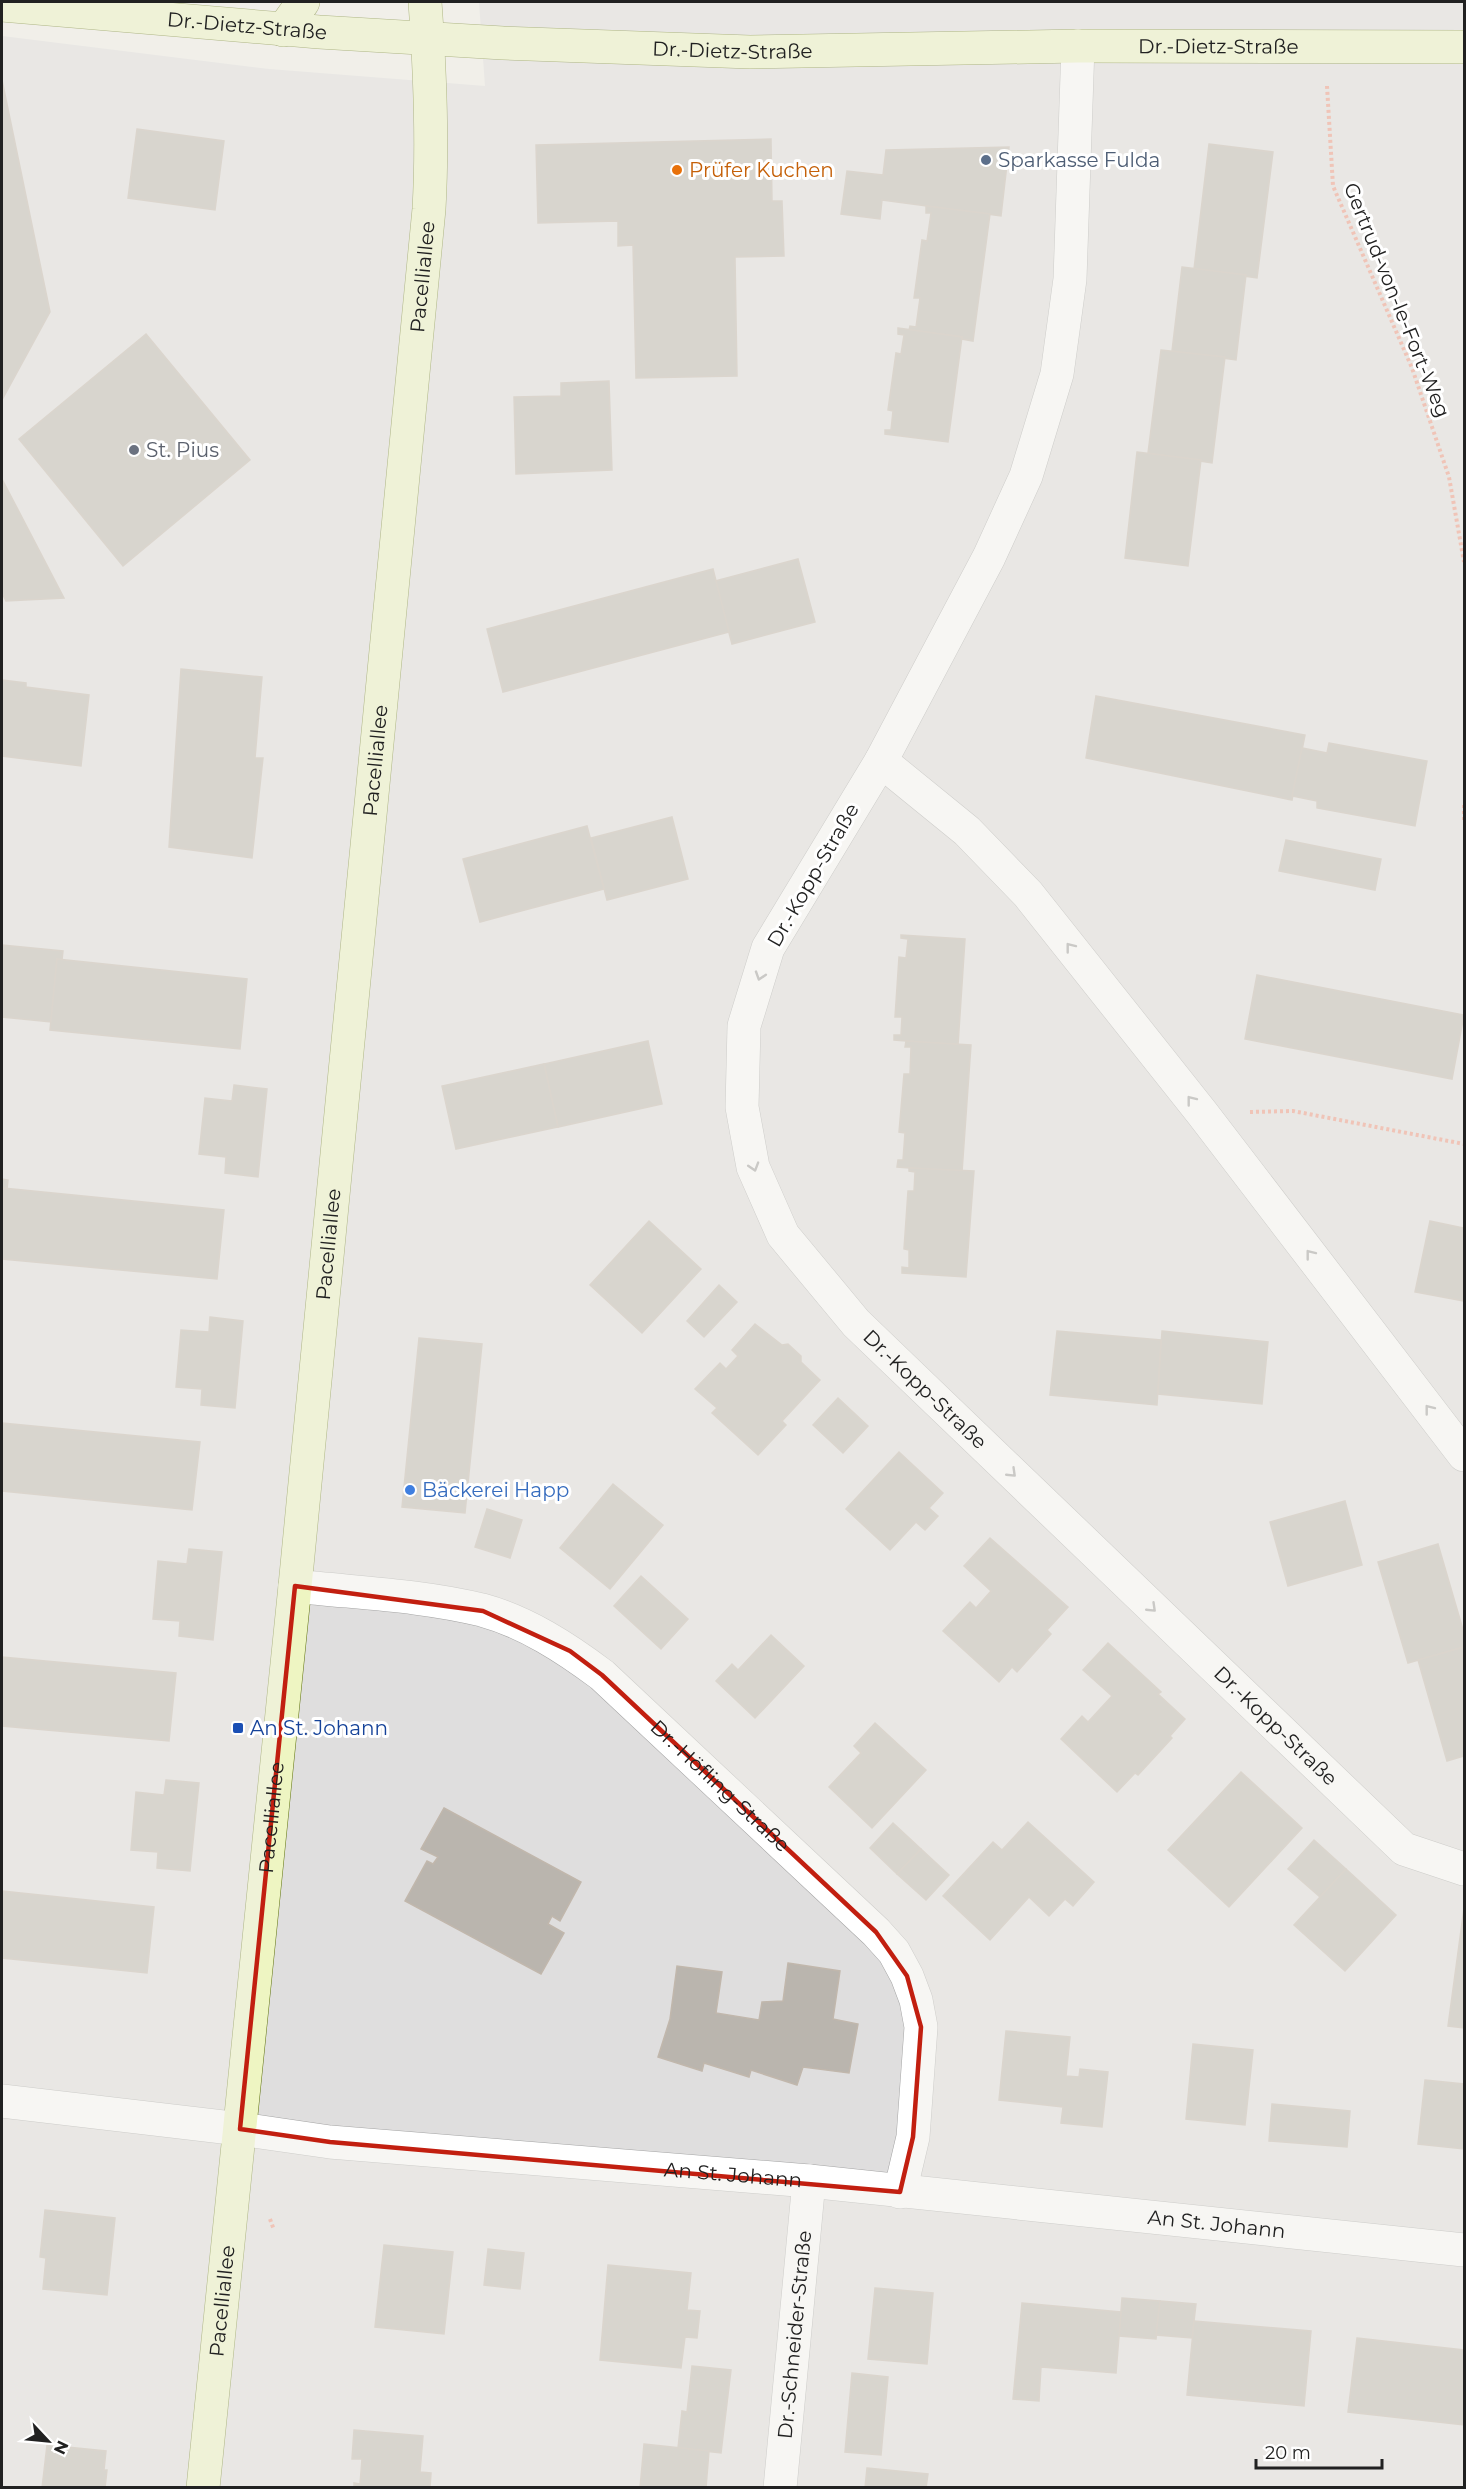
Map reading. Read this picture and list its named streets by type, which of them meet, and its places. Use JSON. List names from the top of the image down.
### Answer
{
  "streets": {
    "main road": ["Dr.-Dietz-Straße", "Pacelliallee"],
    "street": [
      "Dr.-Kopp-Straße",
      "Dr.-Höfling-Straße",
      "An St. Johann",
      "Dr.-Schneider-Straße"
    ],
    "path": ["Gertrud-von-le-Fort-Weg"]
  },
  "crossings": [
    ["Dr.-Dietz-Straße", "Pacelliallee"],
    ["Dr.-Dietz-Straße", "Gertrud-von-le-Fort-Weg"],
    ["Dr.-Dietz-Straße", "Dr.-Kopp-Straße"],
    ["Pacelliallee", "Dr.-Höfling-Straße"],
    ["Pacelliallee", "An St. Johann"],
    ["Dr.-Höfling-Straße", "An St. Johann"],
    ["An St. Johann", "Dr.-Schneider-Straße"]
  ],
  "one_way": ["Dr.-Kopp-Straße"],
  "places": {
    "other": [
      "Sparkasse Fulda",
      "Prüfer Kuchen",
      "St. Pius",
      "Bäckerei Happ"
    ],
    "transit": ["An St. Johann"]
  },
  "scale_bar": "20 m",
  "north": "bottom right"
}
